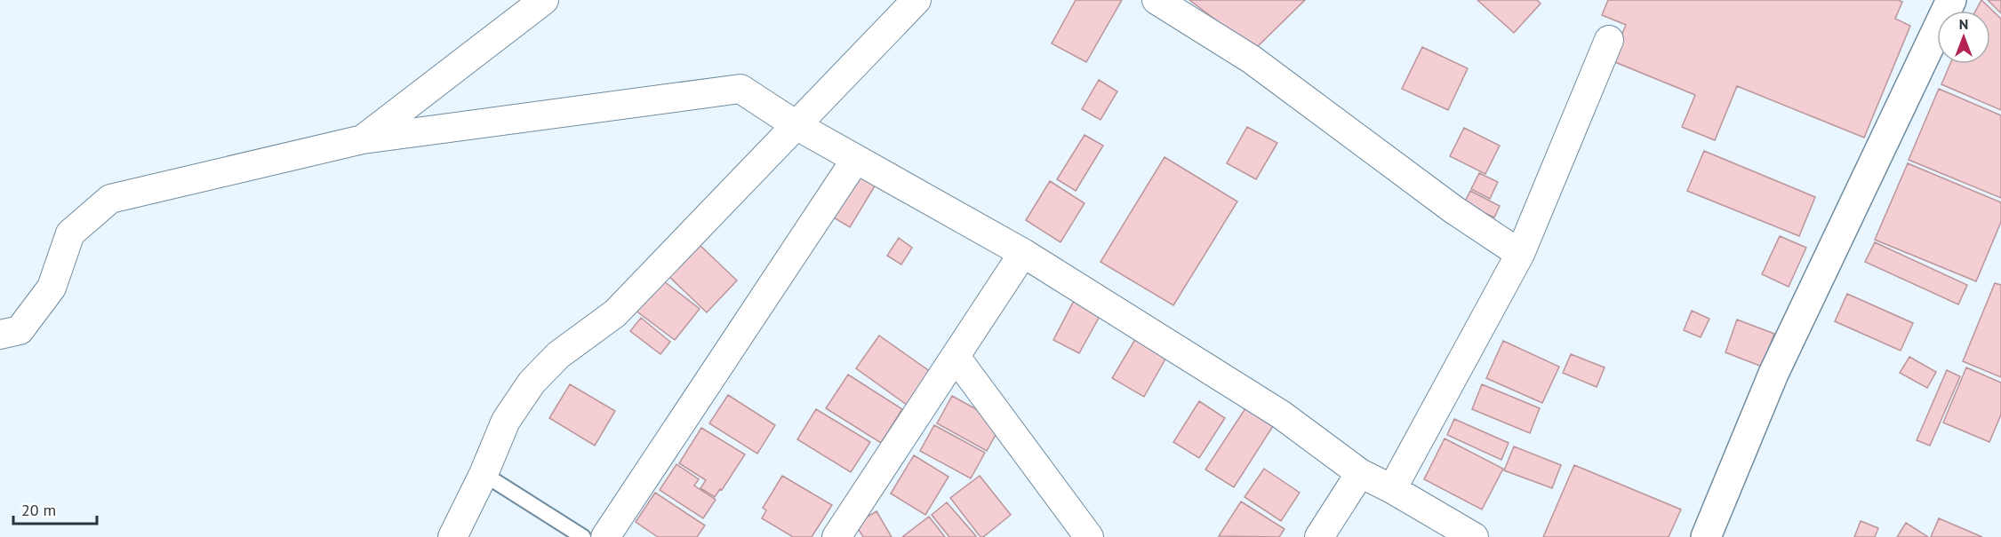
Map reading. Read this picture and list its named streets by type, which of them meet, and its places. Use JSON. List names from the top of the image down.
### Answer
{
  "scale_bar": "20 m",
  "north": "top"
}
